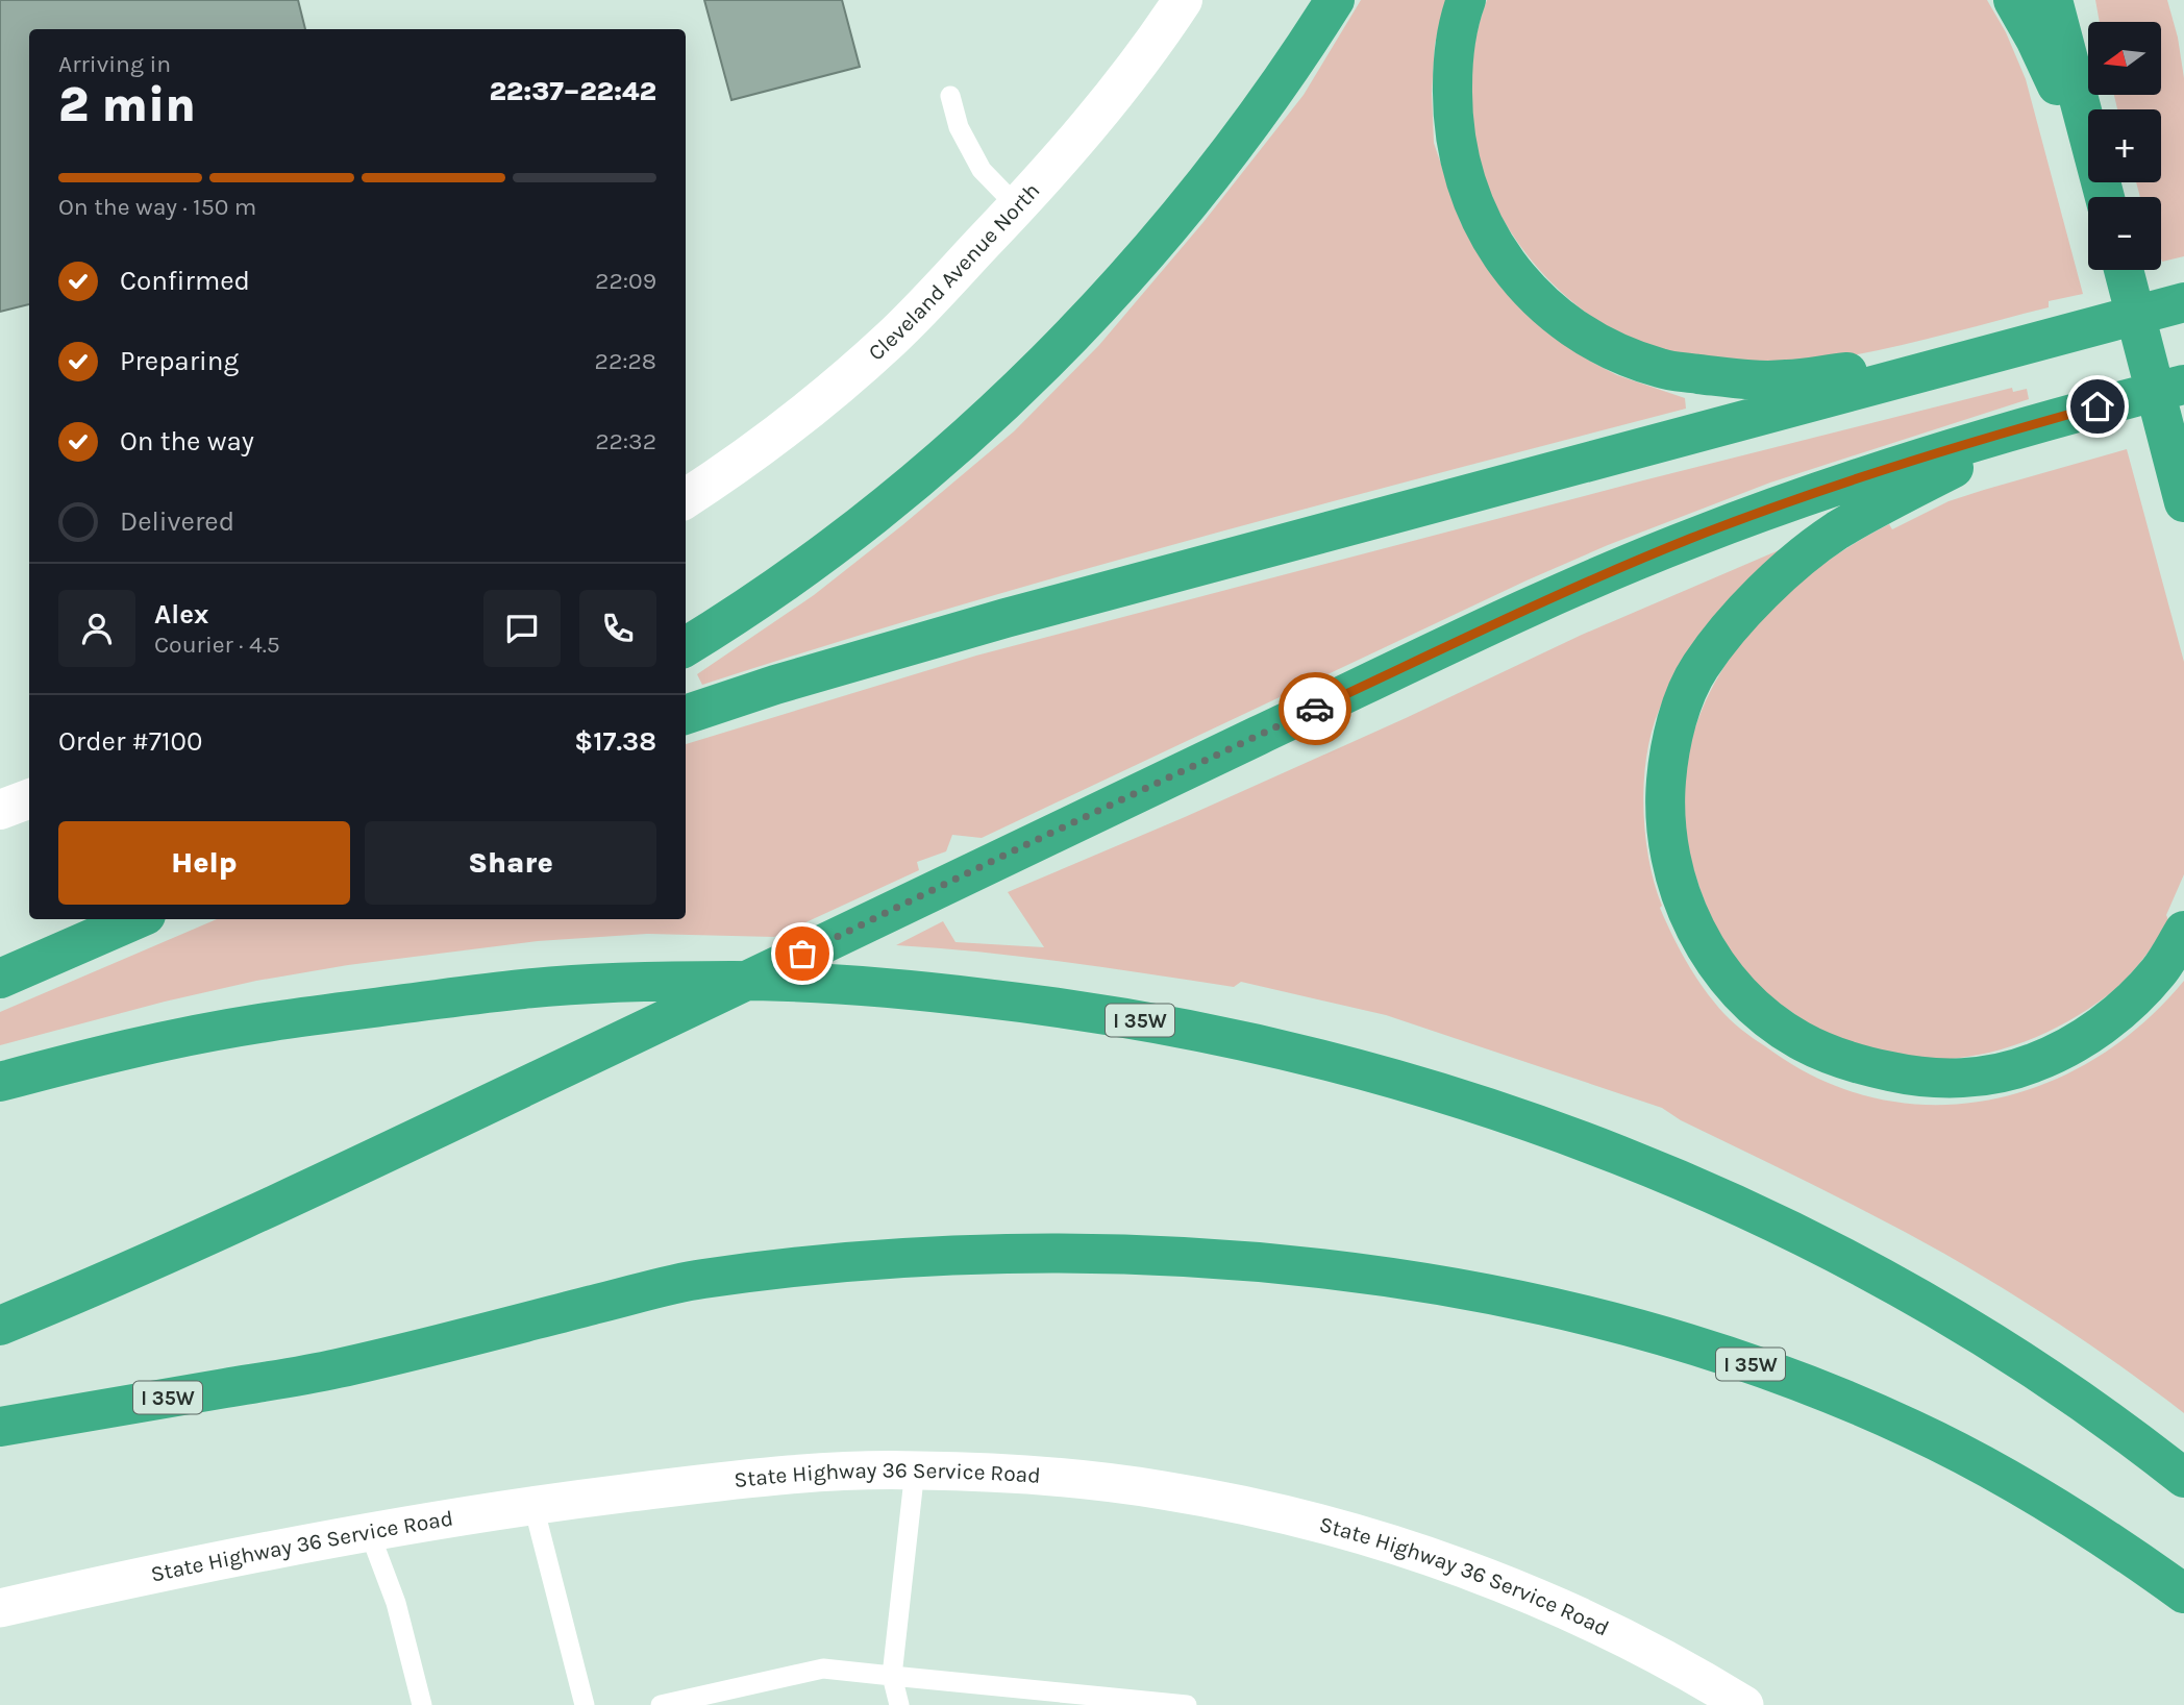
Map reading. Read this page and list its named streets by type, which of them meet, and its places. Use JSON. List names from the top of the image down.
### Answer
{
  "streets": {
    "highway": ["I 35W"],
    "street": ["Cleveland Avenue North", "State Highway 36 Service Road"]
  },
  "north": "left",
  "page": {
    "map_buttons": ["+", "−"],
    "heading": ["2 min", "Arriving in", "22:37–22:42"],
    "panel": [
      "Alex",
      "Courier · 4.5",
      "Order #7100",
      "$17.38"
    ],
    "bar": "On the way · 150 m",
    "list": [
      ["Confirmed", "22:09"],
      ["Preparing", "22:28"],
      ["On the way", "22:32"],
      "Delivered"
    ],
    "buttons": ["Help", "Share"]
  }
}
